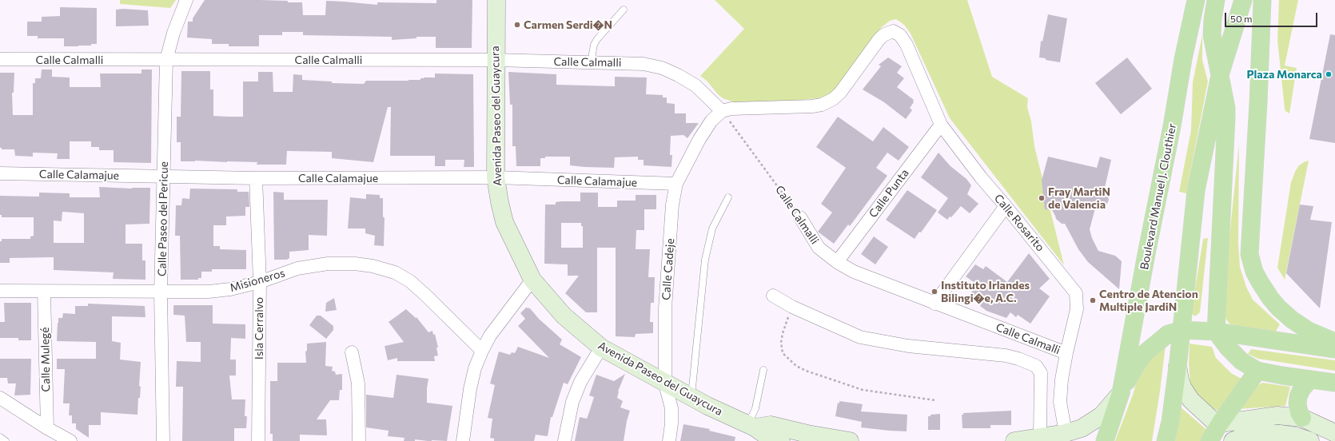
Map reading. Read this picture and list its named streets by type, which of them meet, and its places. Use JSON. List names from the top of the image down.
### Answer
{
  "streets": {
    "main road": ["Boulevard Manuel J. Clouthier"],
    "street": [
      "Calle Calmalli",
      "Avenida Paseo del Guaycura",
      "Calle Calamajue",
      "Calle Punta",
      "Calle Paseo del Pericue",
      "Calle Rosarito",
      "Calle Cadeje",
      "Misioneros",
      "Isla Cerralvo",
      "Calle Mulegé"
    ]
  },
  "crossings": [
    ["Calle Calmalli", "Avenida Paseo del Guaycura"],
    ["Calle Calmalli", "Calle Punta"],
    ["Calle Calmalli", "Calle Paseo del Pericue"],
    ["Calle Calmalli", "Calle Rosarito"],
    ["Calle Calmalli", "Calle Cadeje"],
    ["Avenida Paseo del Guaycura", "Calle Calamajue"],
    ["Avenida Paseo del Guaycura", "Calle Cadeje"],
    ["Calle Calamajue", "Calle Paseo del Pericue"],
    ["Calle Calamajue", "Calle Cadeje"],
    ["Calle Calamajue", "Isla Cerralvo"],
    ["Calle Punta", "Calle Rosarito"],
    ["Calle Paseo del Pericue", "Misioneros"],
    ["Calle Rosarito", "Calle Cadeje"],
    ["Misioneros", "Isla Cerralvo"],
    ["Misioneros", "Calle Mulegé"]
  ],
  "places": [
    "Carmen Serdi�N",
    "Plaza Monarca",
    "Fray MartiN de Valencia",
    "Instituto Irlandes Bilingi�e, A.C.",
    "Centro de Atencion Multiple JardiN"
  ],
  "scale_bar": "50 m"
}
